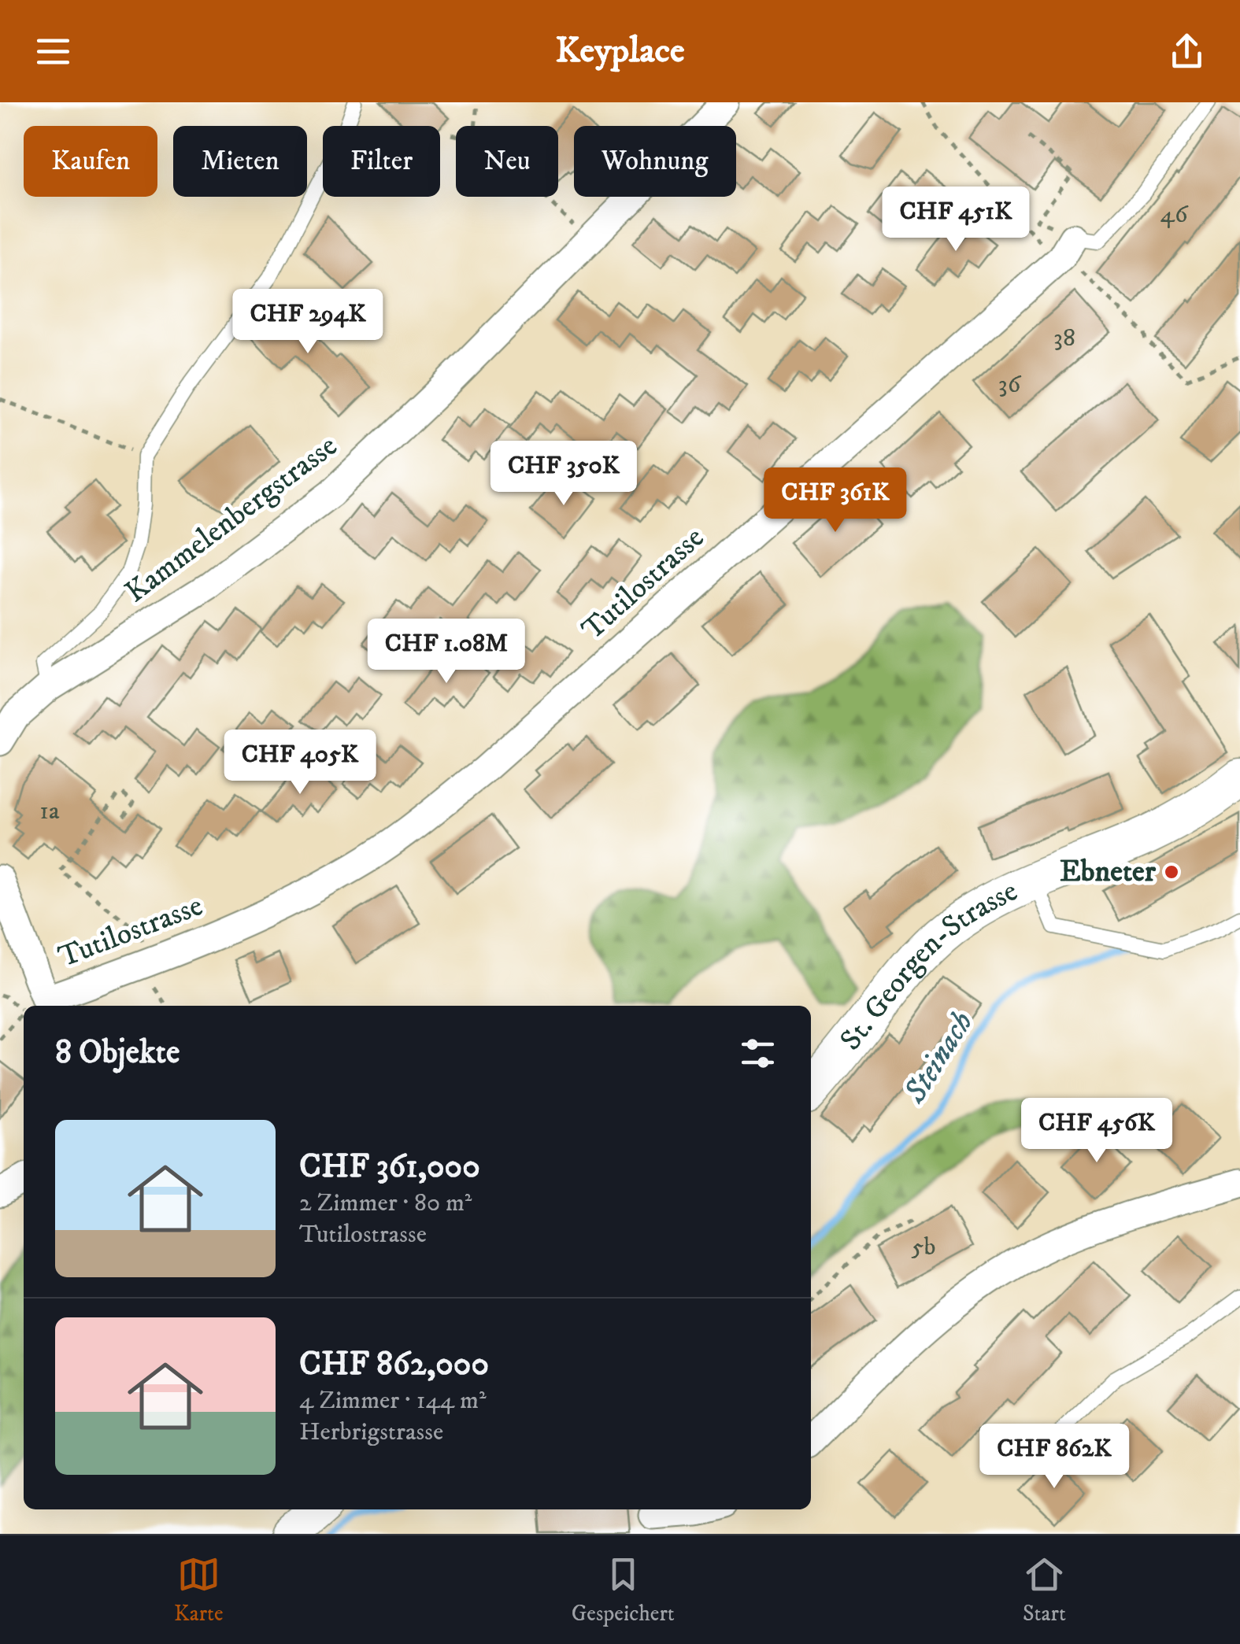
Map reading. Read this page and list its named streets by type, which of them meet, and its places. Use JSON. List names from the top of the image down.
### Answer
{
  "streets": {
    "street": ["Kammelenbergstrasse", "Tutilostrasse", "St. Georgen-Strasse"]
  },
  "water": ["Steinach"],
  "places": ["Ebneter"],
  "house_numbers": [
    "46",
    "38",
    "36",
    "1a",
    "5b"
  ],
  "page": {
    "header": "Keyplace",
    "chip": [
      "Kaufen",
      "Mieten",
      "Filter",
      "Neu",
      "Wohnung"
    ],
    "price": [
      "CHF 451K",
      "CHF 294K",
      "CHF 350K",
      "CHF 361K",
      "CHF 1.08M",
      "CHF 405K",
      "CHF 456K",
      "CHF 862K"
    ],
    "heading": "8 Objekte",
    "list": [
      {
        "name": "CHF 361,000",
        "note": "2 Zimmer · 80 m² · Tutilostrasse"
      },
      {
        "name": "CHF 862,000",
        "note": "4 Zimmer · 144 m² · Herbrigstrasse"
      }
    ],
    "tabs": ["Karte", "Gespeichert", "Start"]
  }
}
